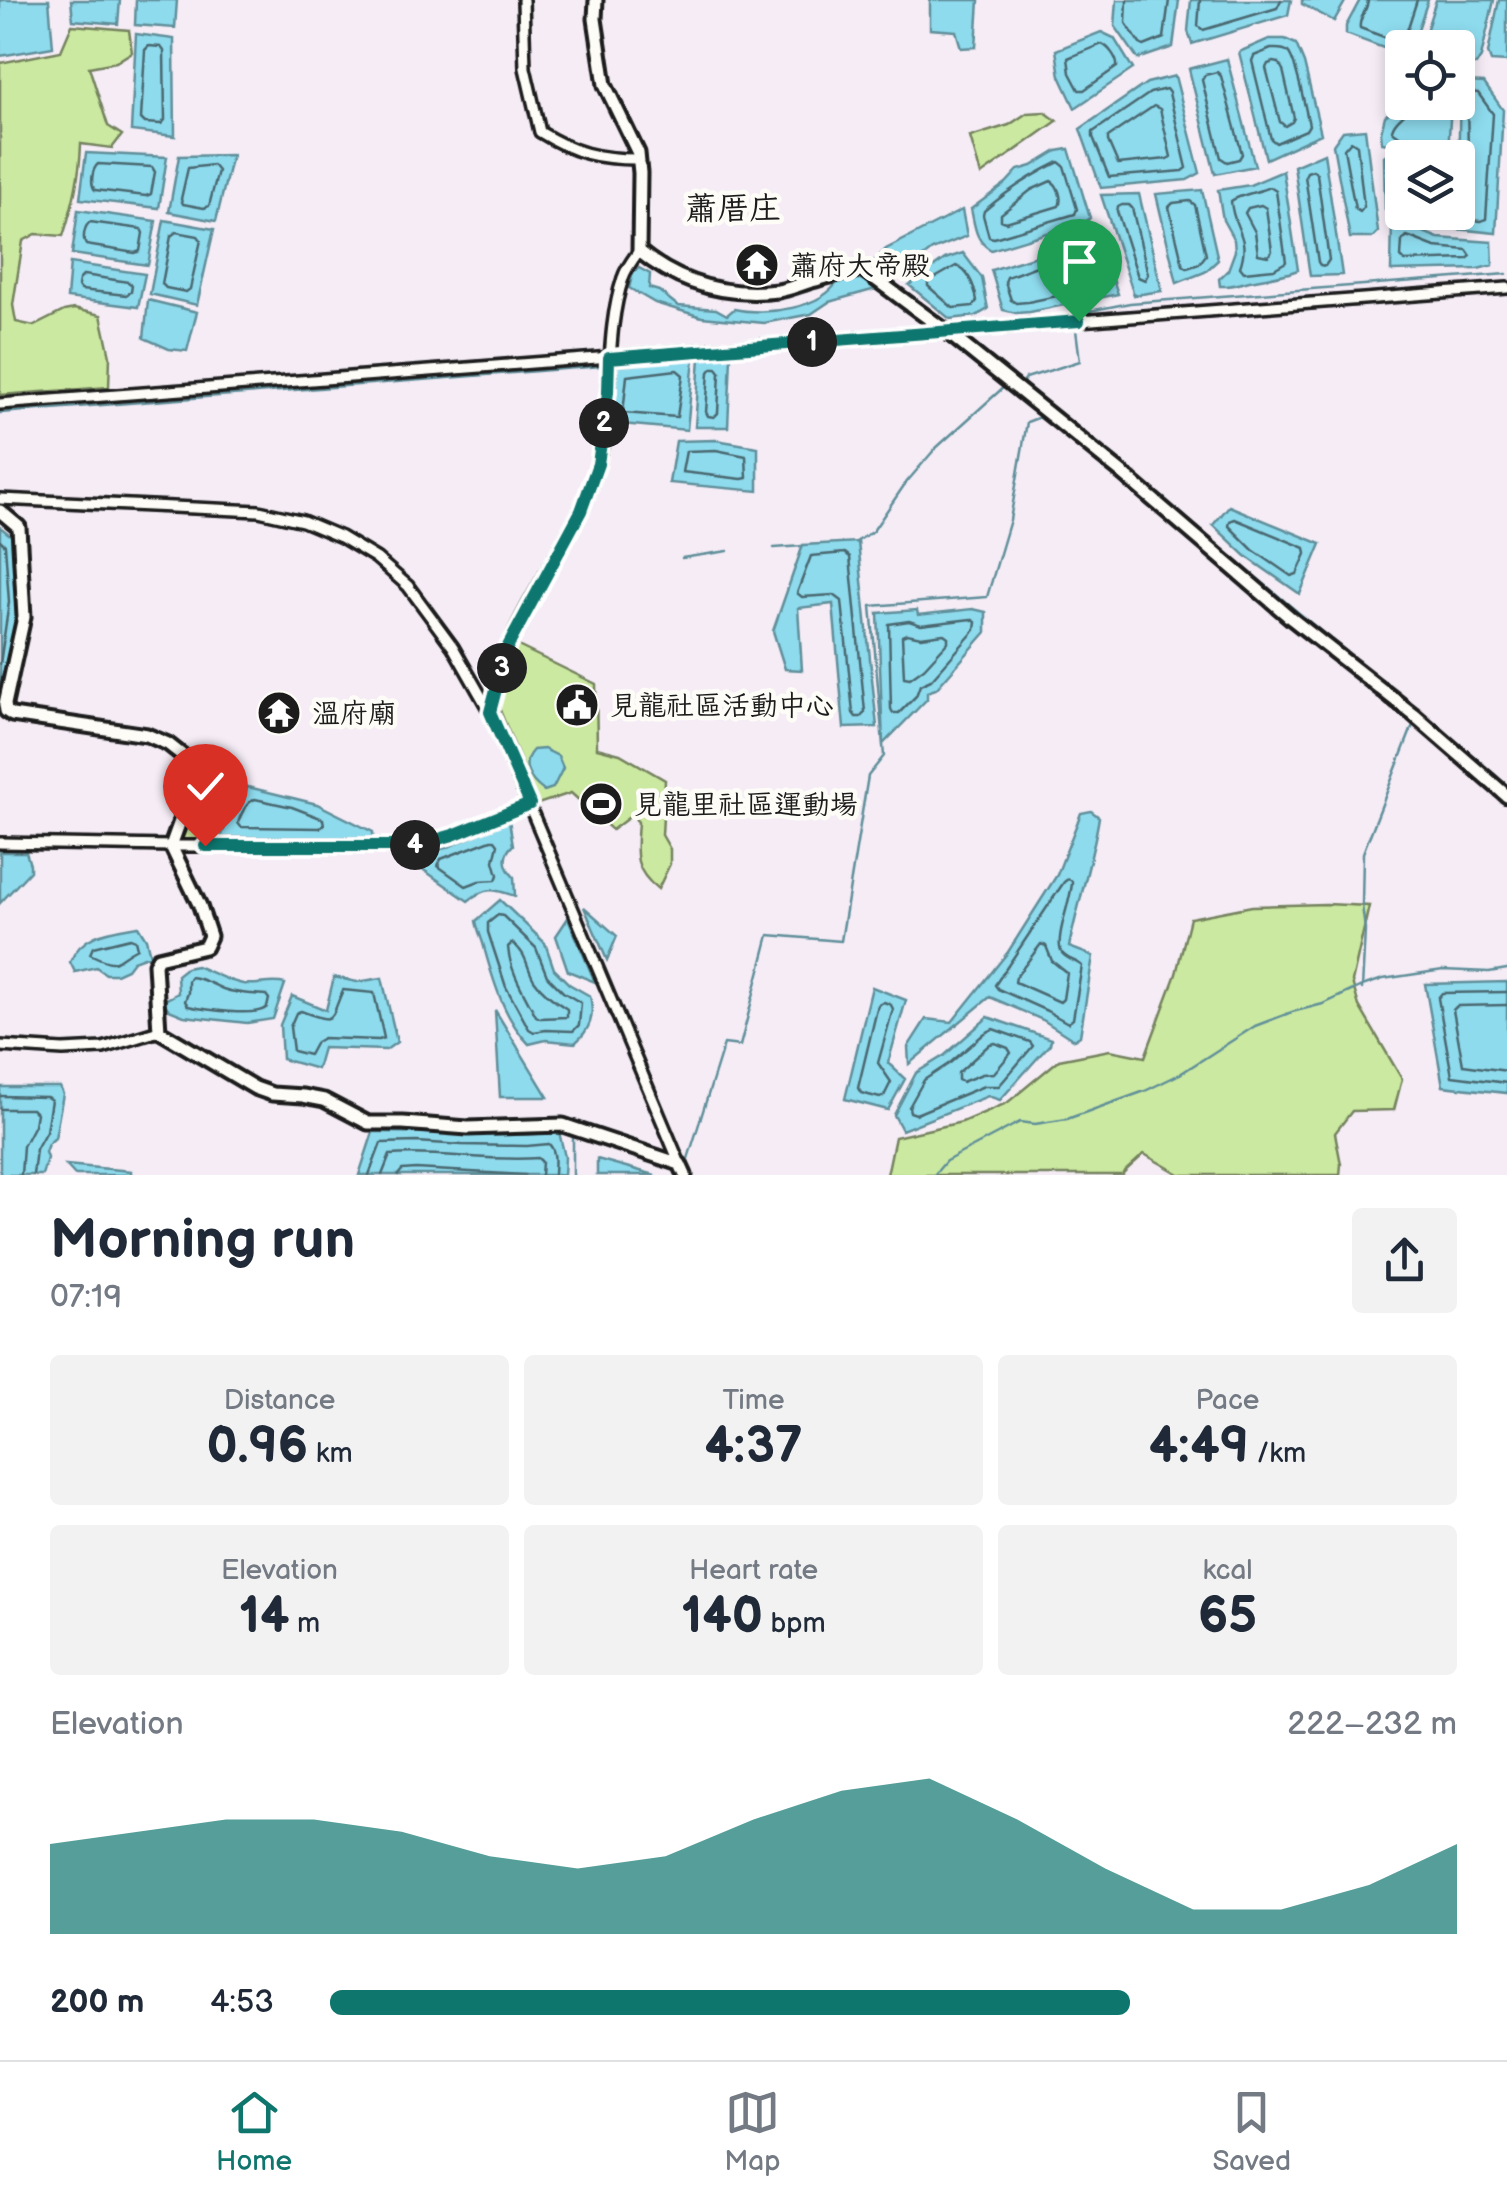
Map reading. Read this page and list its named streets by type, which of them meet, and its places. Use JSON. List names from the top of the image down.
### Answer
{
  "districts": ["蕭厝庄"],
  "places": {
    "temple": ["蕭府大帝殿", "溫府廟"],
    "public building": ["見龍社區活動中心"],
    "sports": ["見龍里社區運動場"]
  },
  "page": {
    "pins": [
      "1",
      "2",
      "3",
      "4"
    ],
    "heading": ["Morning run", "07:19"],
    "stats": [
      ["Distance", "0.96 km"],
      ["Time", "4:37"],
      ["Pace", "4:49 /km"],
      ["Elevation", "14 m"],
      ["Heart rate", "140 bpm"],
      ["kcal", "65"]
    ],
    "chart": ["Elevation", "222–232 m"],
    "list": [
      {
        "name": "200 m",
        "note": "4:53"
      }
    ],
    "tabs": ["Home", "Map", "Saved"]
  }
}
